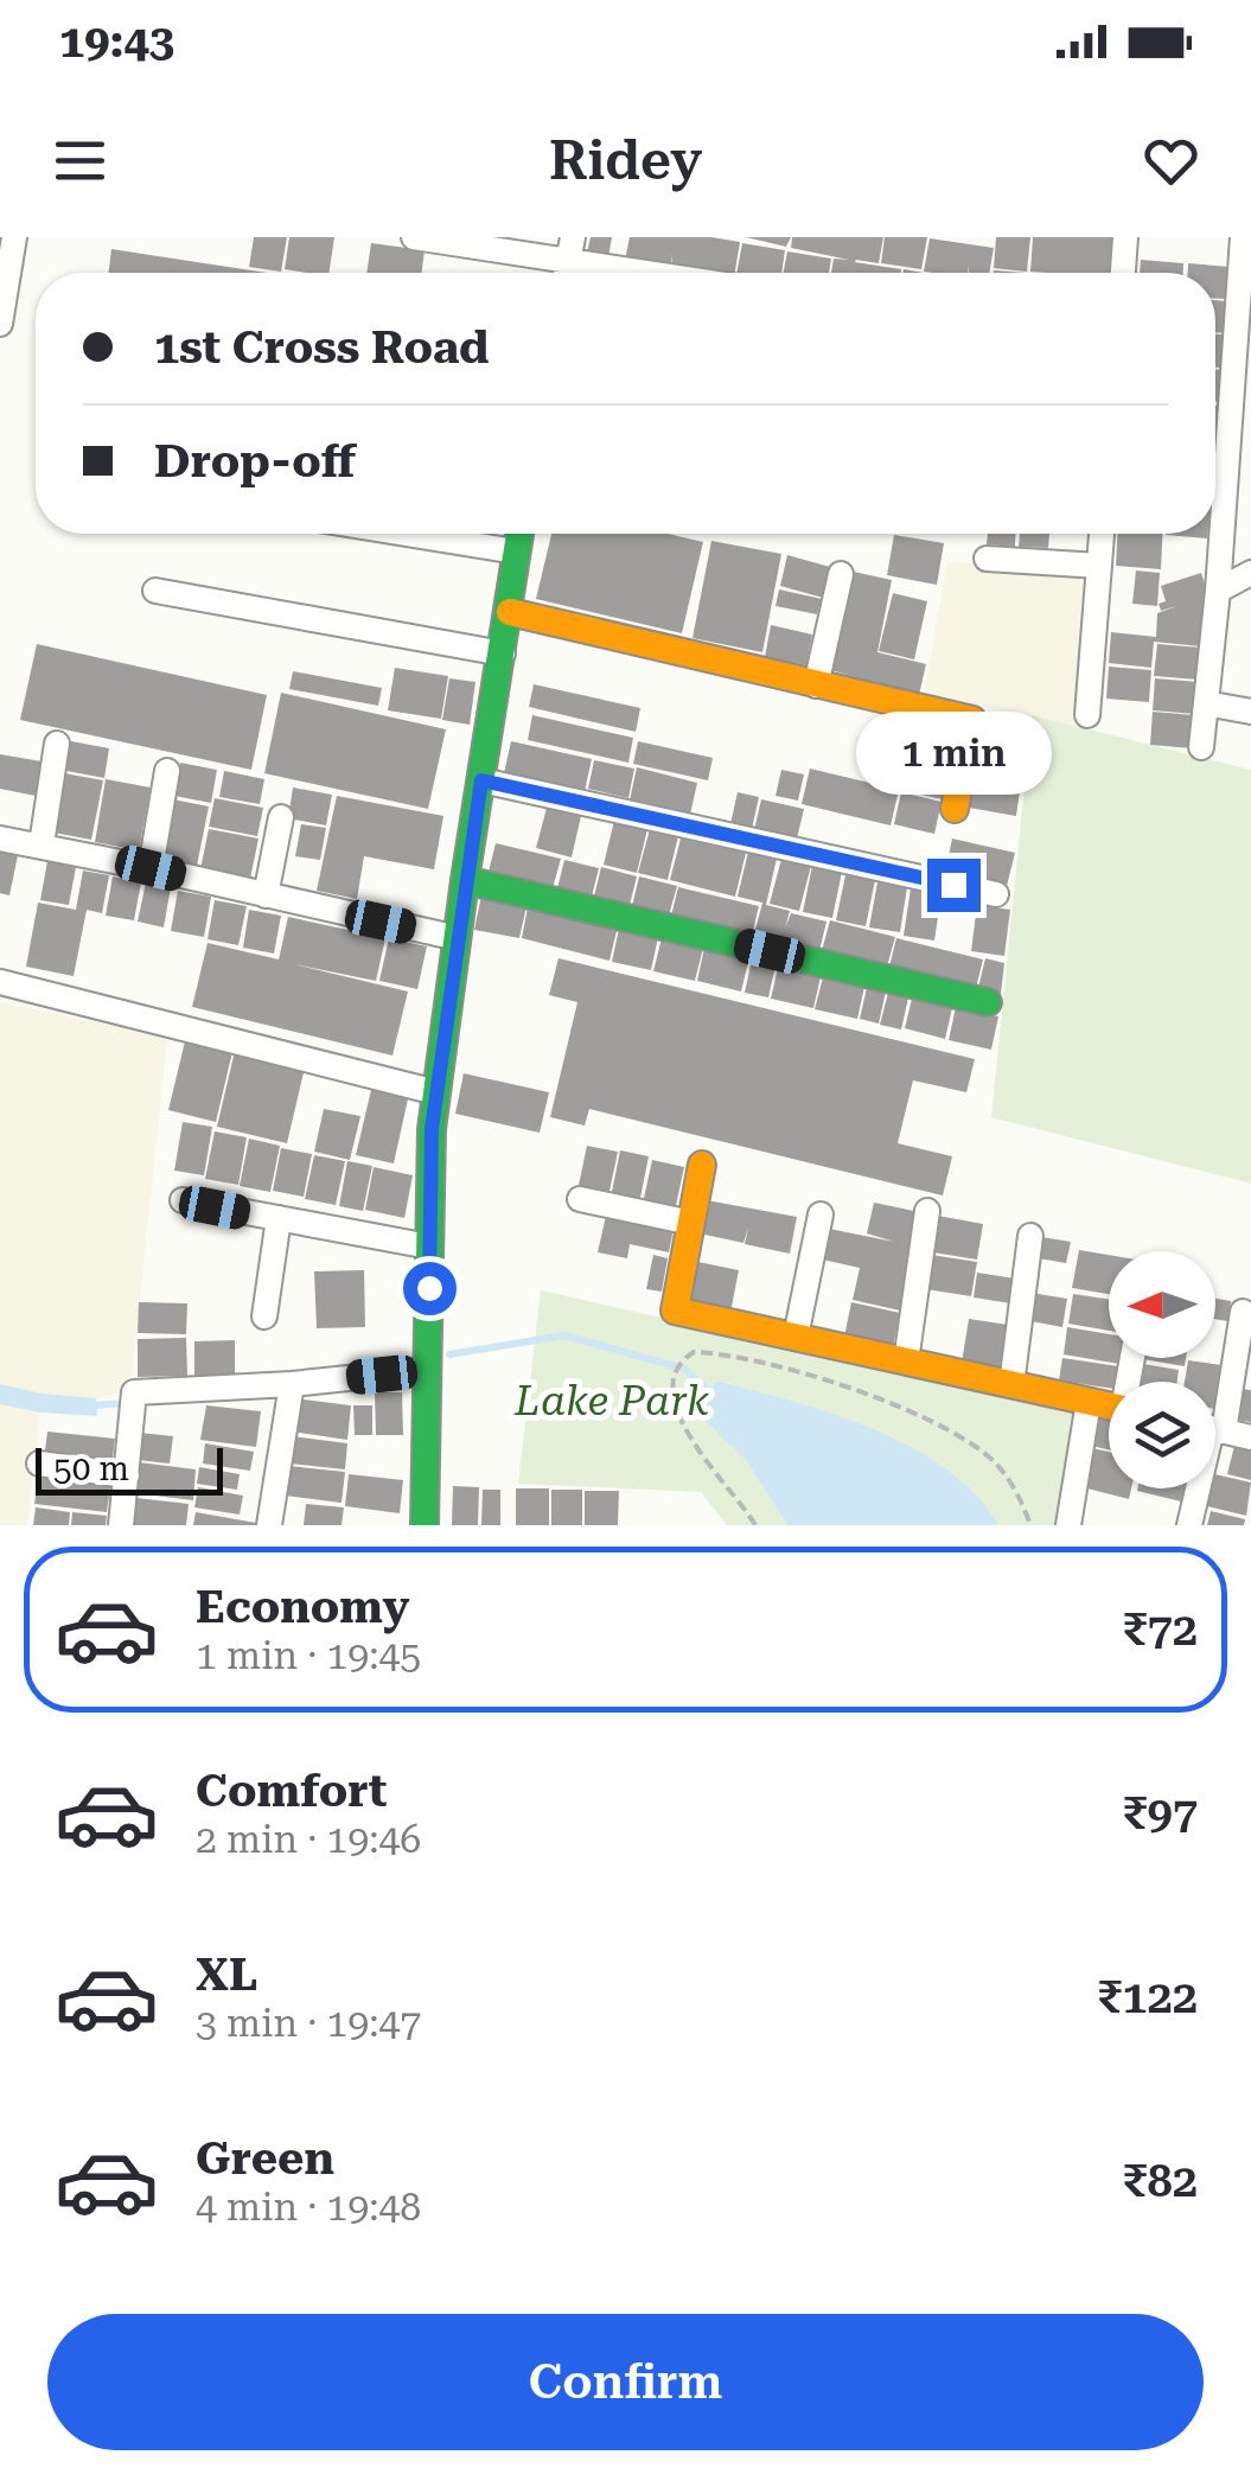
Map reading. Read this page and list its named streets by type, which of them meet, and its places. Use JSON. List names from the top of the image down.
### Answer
{
  "parks": ["Lake Park"],
  "scale_bar": "50 m",
  "north": "left",
  "page": {
    "status": "19:43",
    "header": "Ridey",
    "banner": ["1st Cross Road", "Drop-off"],
    "bubble": "1 min",
    "scale": "50 m",
    "list": [
      {
        "name": "Economy",
        "note": "1 min · 19:45",
        "value": "₹72"
      },
      {
        "name": "Comfort",
        "note": "2 min · 19:46",
        "value": "₹97"
      },
      {
        "name": "XL",
        "note": "3 min · 19:47",
        "value": "₹122"
      },
      {
        "name": "Green",
        "note": "4 min · 19:48",
        "value": "₹82"
      }
    ],
    "buttons": "Confirm"
  }
}
